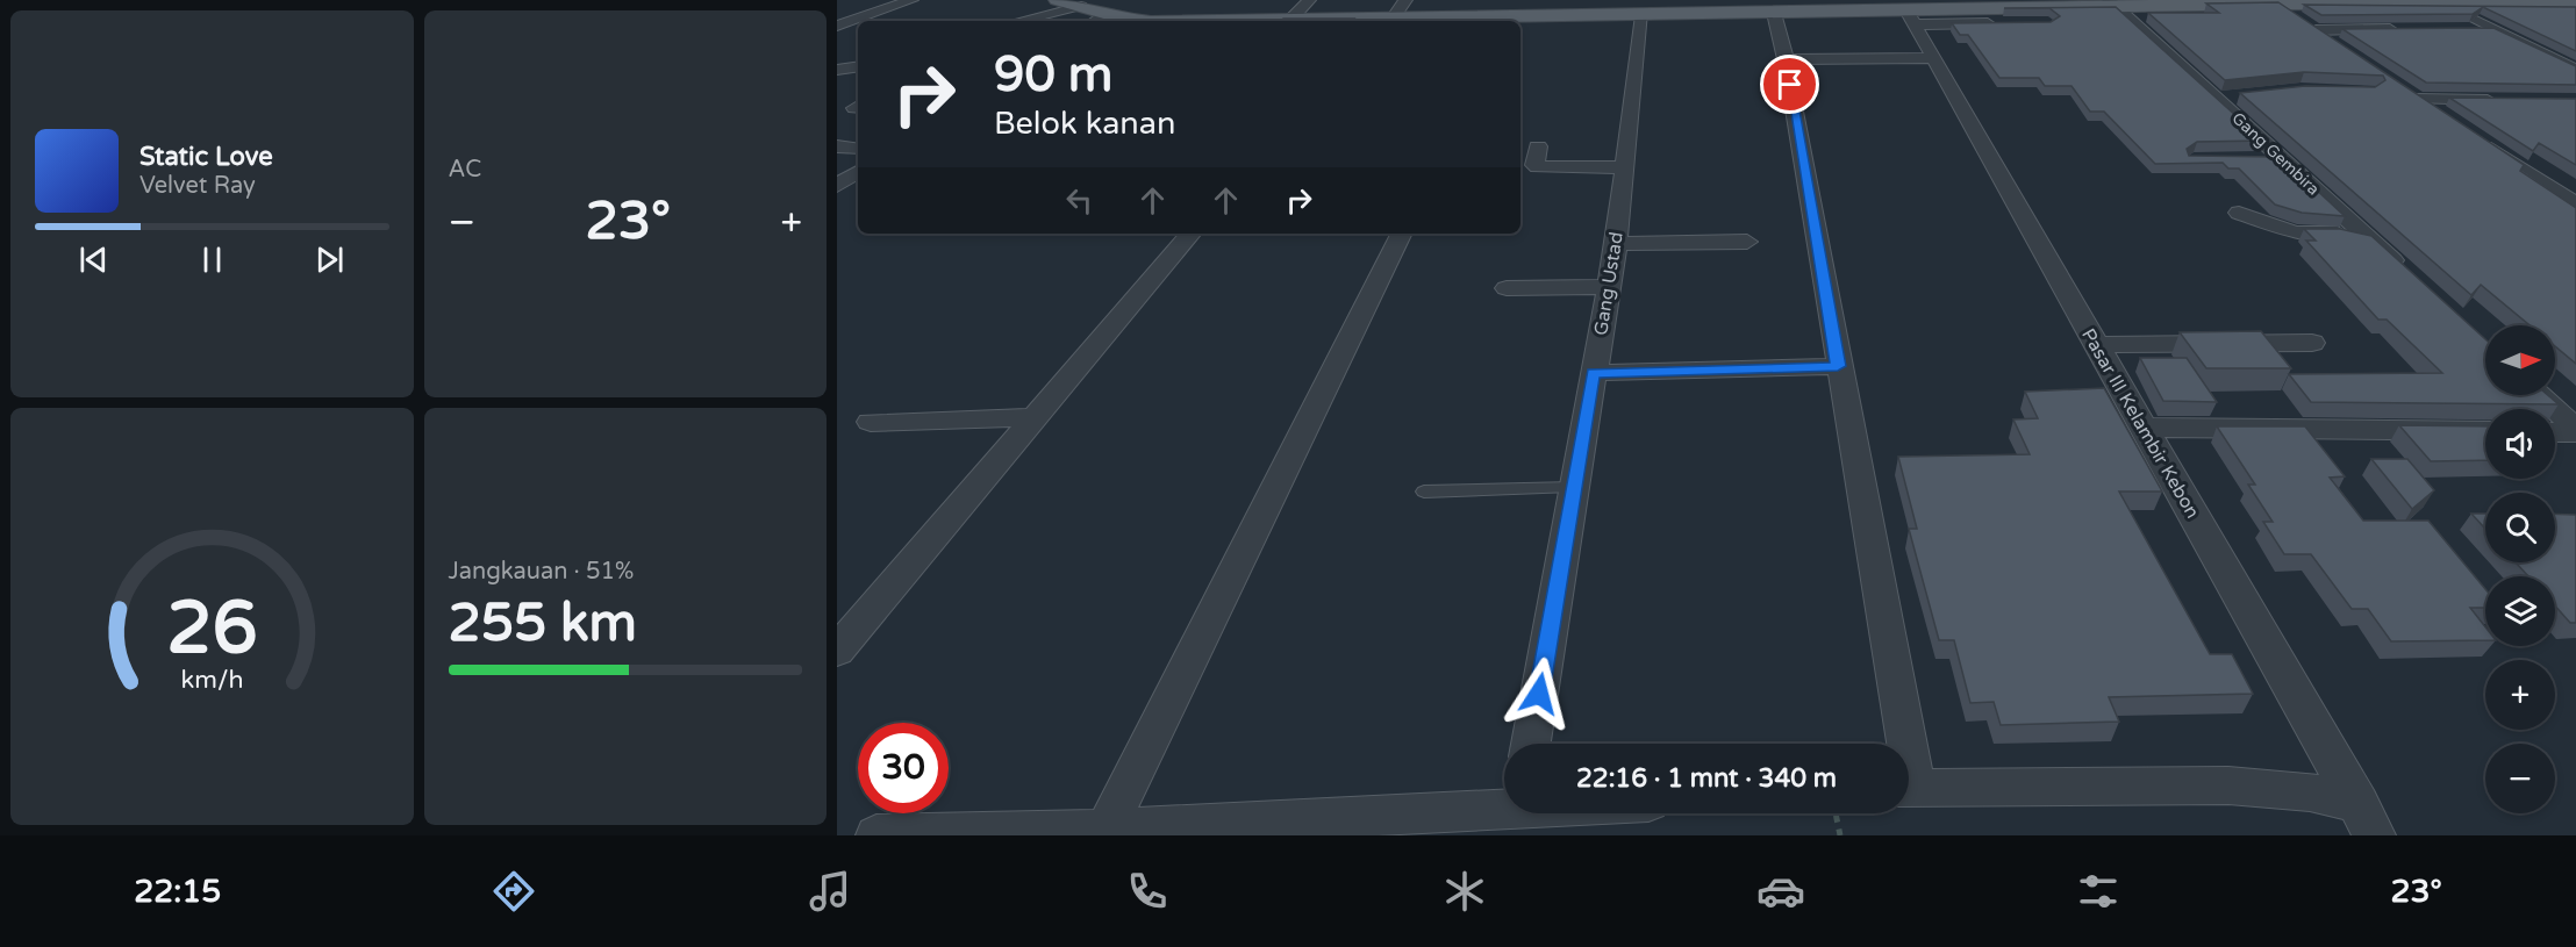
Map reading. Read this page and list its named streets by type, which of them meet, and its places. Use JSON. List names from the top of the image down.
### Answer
{
  "streets": {
    "street": ["Gang Gembira", "Gang Ustad", "Pasar III Kelambir Kebon"]
  },
  "north": "right",
  "page": {
    "tile": [
      "AC",
      ["Jangkauan · 51%", "255 km"]
    ],
    "turn": ["90 m", "Belok kanan"],
    "song": ["Static Love", "Velvet Ray"],
    "heat": ["−", "23°", "+"],
    "map_buttons": ["+", "−"],
    "limit": "30",
    "trip": "22:16 · 1 mnt · 340 m",
    "tabs": ["22:15", "23°"],
    "gauge": ["26", "km/h"]
  }
}
